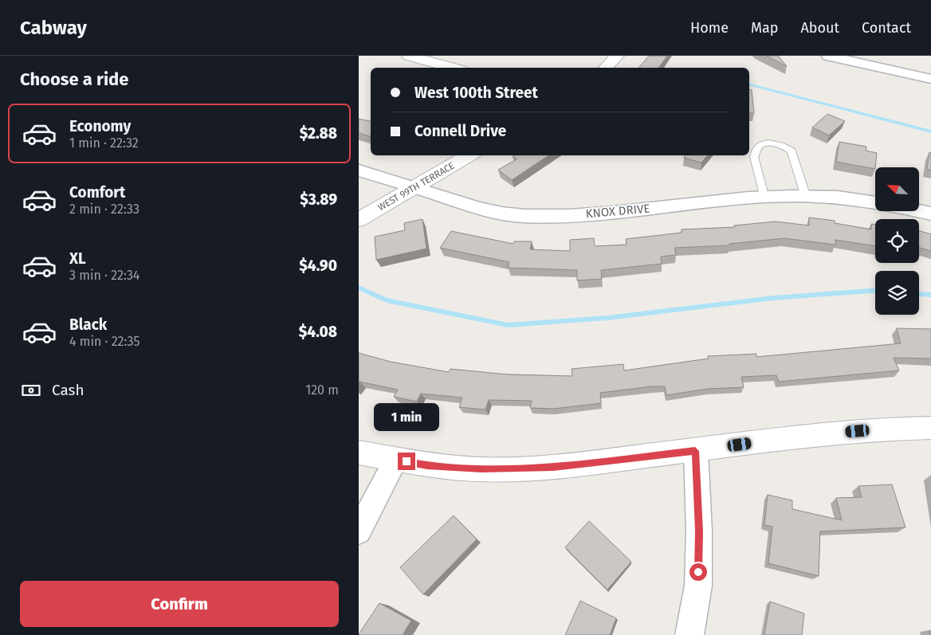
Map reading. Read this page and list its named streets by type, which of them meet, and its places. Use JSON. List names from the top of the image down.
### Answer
{
  "streets": {
    "street": ["WEST 99TH TERRACE", "KNOX DRIVE"]
  },
  "crossings": [
    ["WEST 99TH TERRACE", "KNOX DRIVE"]
  ],
  "north": "top left",
  "page": {
    "header": "Cabway",
    "nav": [
      "Home",
      "Map",
      "About",
      "Contact"
    ],
    "heading": "Choose a ride",
    "banner": ["West 100th Street", "Connell Drive"],
    "list": [
      {
        "name": "Economy",
        "note": "1 min · 22:32",
        "value": "$2.88"
      },
      {
        "name": "Comfort",
        "note": "2 min · 22:33",
        "value": "$3.89"
      },
      {
        "name": "XL",
        "note": "3 min · 22:34",
        "value": "$4.90"
      },
      {
        "name": "Black",
        "note": "4 min · 22:35",
        "value": "$4.08"
      }
    ],
    "pay": ["Cash", "120 m"],
    "bubble": "1 min",
    "buttons": "Confirm"
  }
}
